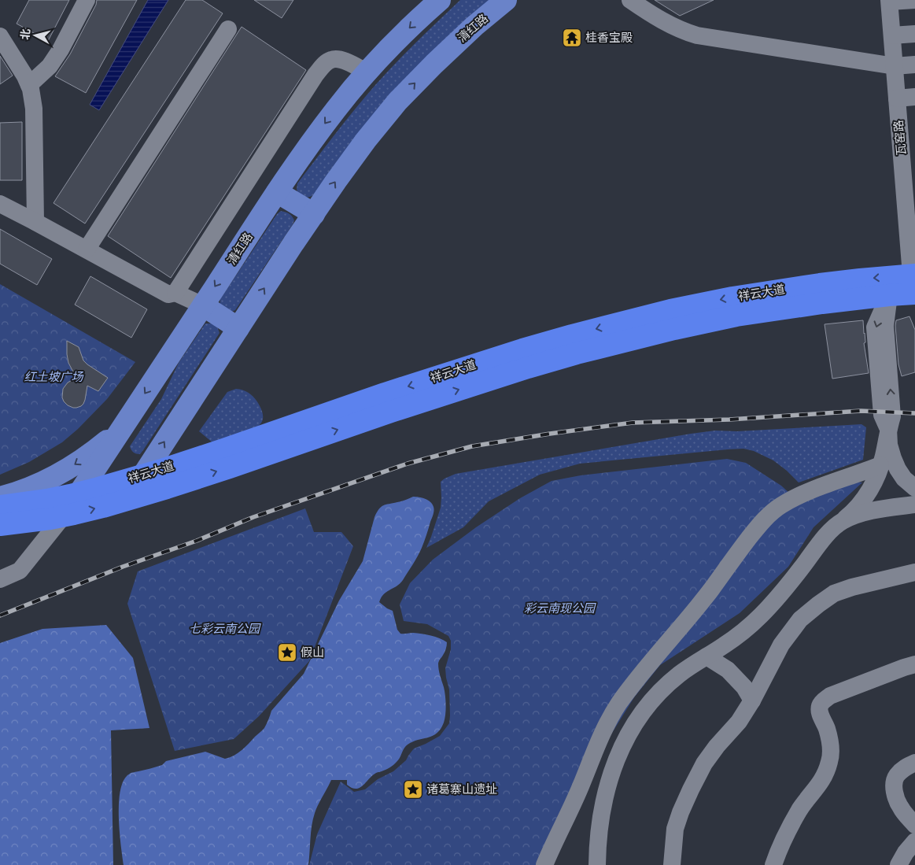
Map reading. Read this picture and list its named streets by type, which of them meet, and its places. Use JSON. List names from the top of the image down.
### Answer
{
  "streets": {
    "highway": ["祥云大道"],
    "main road": ["清红路"],
    "street": ["瓦窑路"]
  },
  "crossings": [
    ["清红路", "祥云大道"],
    ["瓦窑路", "祥云大道"]
  ],
  "parks": ["红土坡广场", "彩云南现公园", "七彩云南公园"],
  "places": {
    "temple": ["桂香宝殿"],
    "place": ["假山", "诸葛寨山遗址"]
  },
  "north": "left"
}
